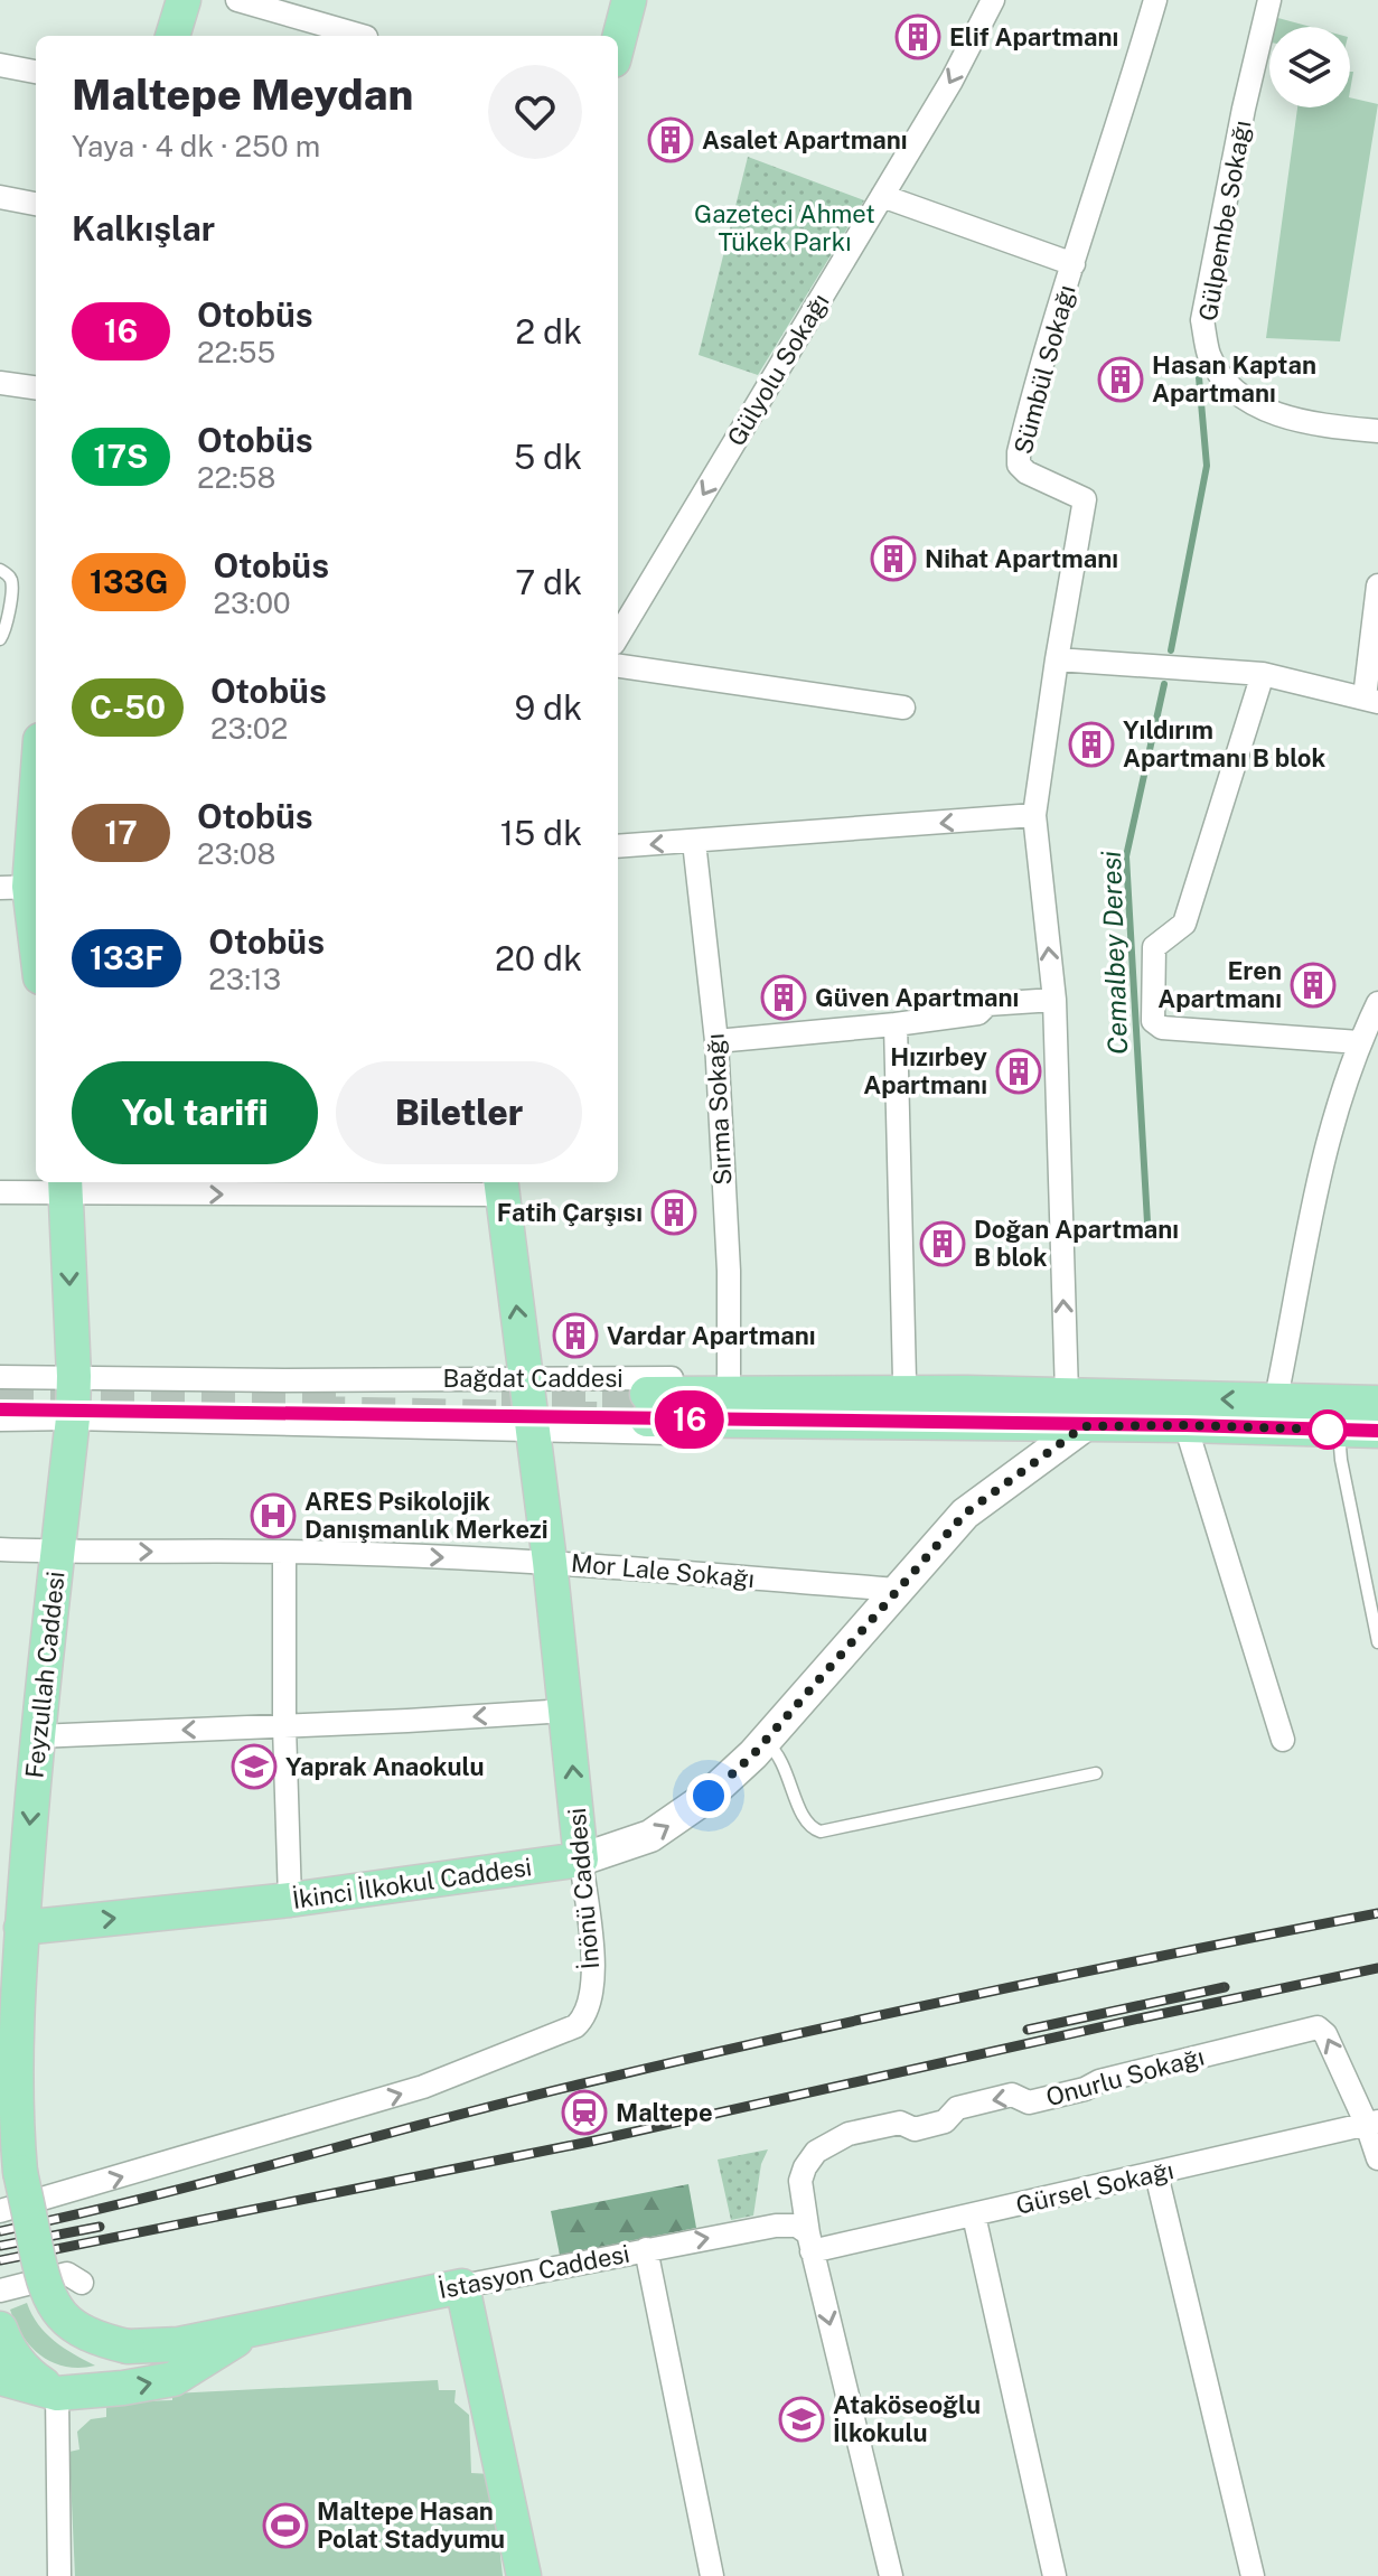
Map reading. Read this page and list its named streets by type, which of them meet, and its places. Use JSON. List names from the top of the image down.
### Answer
{
  "streets": {
    "main road": [
      "Bağdat Caddesi",
      "Feyzullah Caddesi",
      "İkinci İlkokul Caddesi",
      "İnönü Caddesi",
      "İstasyon Caddesi"
    ],
    "street": [
      "Gülpembe Sokağı",
      "Gülyolu Sokağı",
      "Sümbül Sokağı",
      "Sırma Sokağı",
      "Mor Lale Sokağı",
      "Onurlu Sokağı",
      "Gürsel Sokağı"
    ]
  },
  "crossings": [
    ["Sümbül Sokağı", "Bağdat Caddesi"],
    ["Sırma Sokağı", "Bağdat Caddesi"],
    ["Bağdat Caddesi", "Feyzullah Caddesi"],
    ["Bağdat Caddesi", "İkinci İlkokul Caddesi"],
    ["Bağdat Caddesi", "İnönü Caddesi"],
    ["Mor Lale Sokağı", "Feyzullah Caddesi"],
    ["Mor Lale Sokağı", "İkinci İlkokul Caddesi"],
    ["Mor Lale Sokağı", "İnönü Caddesi"],
    ["Feyzullah Caddesi", "İkinci İlkokul Caddesi"],
    ["Feyzullah Caddesi", "İnönü Caddesi"],
    ["Feyzullah Caddesi", "İstasyon Caddesi"],
    ["İkinci İlkokul Caddesi", "İnönü Caddesi"],
    ["Onurlu Sokağı", "Gürsel Sokağı"],
    ["Onurlu Sokağı", "İstasyon Caddesi"],
    ["Gürsel Sokağı", "İstasyon Caddesi"]
  ],
  "one_way": ["Gülyolu Sokağı"],
  "water": ["Cemalbey Deresi"],
  "parks": ["Gazeteci Ahmet Tükek Parkı"],
  "places": {
    "building": [
      "Elif Apartmanı",
      "Asalet Apartmanı",
      "Hasan Kaptan Apartmanı",
      "Nihat Apartmanı",
      "Yıldırım Apartmanı B blok",
      "Eren Apartmanı",
      "Güven Apartmanı",
      "Hızırbey Apartmanı",
      "Fatih Çarşısı",
      "Doğan Apartmanı B blok",
      "Vardar Apartmanı"
    ],
    "hospital": ["ARES Psikolojik Danışmanlık Merkezi"],
    "school or university": ["Yaprak Anaokulu", "Ataköseoğlu İlkokulu"],
    "station": ["Maltepe"],
    "sports": ["Maltepe Hasan Polat Stadyumu"]
  },
  "lines": ["bus line 16"],
  "page": {
    "on_map": "16",
    "heading": [
      ["Maltepe Meydan", "Yaya · 4 dk · 250 m"],
      "Kalkışlar"
    ],
    "list": [
      {
        "mark": "16",
        "name": "Otobüs",
        "note": "22:55",
        "value": "2 dk"
      },
      {
        "mark": "17S",
        "name": "Otobüs",
        "note": "22:58",
        "value": "5 dk"
      },
      {
        "mark": "133G",
        "name": "Otobüs",
        "note": "23:00",
        "value": "7 dk"
      },
      {
        "mark": "C-50",
        "name": "Otobüs",
        "note": "23:02",
        "value": "9 dk"
      },
      {
        "mark": "17",
        "name": "Otobüs",
        "note": "23:08",
        "value": "15 dk"
      },
      {
        "mark": "133F",
        "name": "Otobüs",
        "note": "23:13",
        "value": "20 dk"
      }
    ],
    "buttons": ["Yol tarifi", "Biletler"]
  }
}
